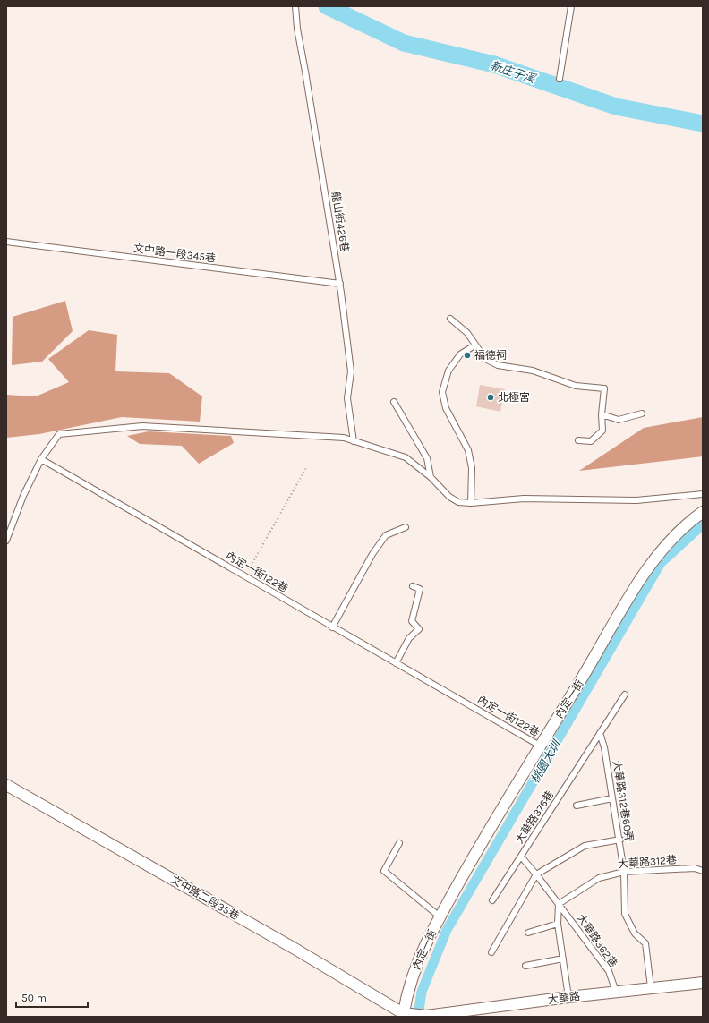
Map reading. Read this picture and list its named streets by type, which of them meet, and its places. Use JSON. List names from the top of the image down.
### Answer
{
  "streets": {
    "street": ["內定一街", "文中路二段35巷", "大華路"],
    "lane": [
      "龍山街426巷",
      "文中路一段345巷",
      "內定一街122巷",
      "大華路312巷60弄",
      "大華路376巷",
      "大華路312巷",
      "大華路362巷"
    ]
  },
  "crossings": [
    ["龍山街426巷", "文中路一段345巷"],
    ["內定一街122巷", "內定一街"],
    ["內定一街", "文中路二段35巷"],
    ["內定一街", "大華路"],
    ["大華路312巷60弄", "大華路376巷"],
    ["大華路312巷60弄", "大華路312巷"],
    ["大華路312巷60弄", "大華路"],
    ["大華路376巷", "大華路312巷"],
    ["大華路376巷", "大華路362巷"],
    ["大華路312巷", "大華路362巷"],
    ["文中路二段35巷", "大華路"],
    ["大華路362巷", "大華路"]
  ],
  "water": ["新庄子溪", "桃園大圳"],
  "places": ["福德祠", "北極宮"],
  "scale_bar": "50 m"
}
